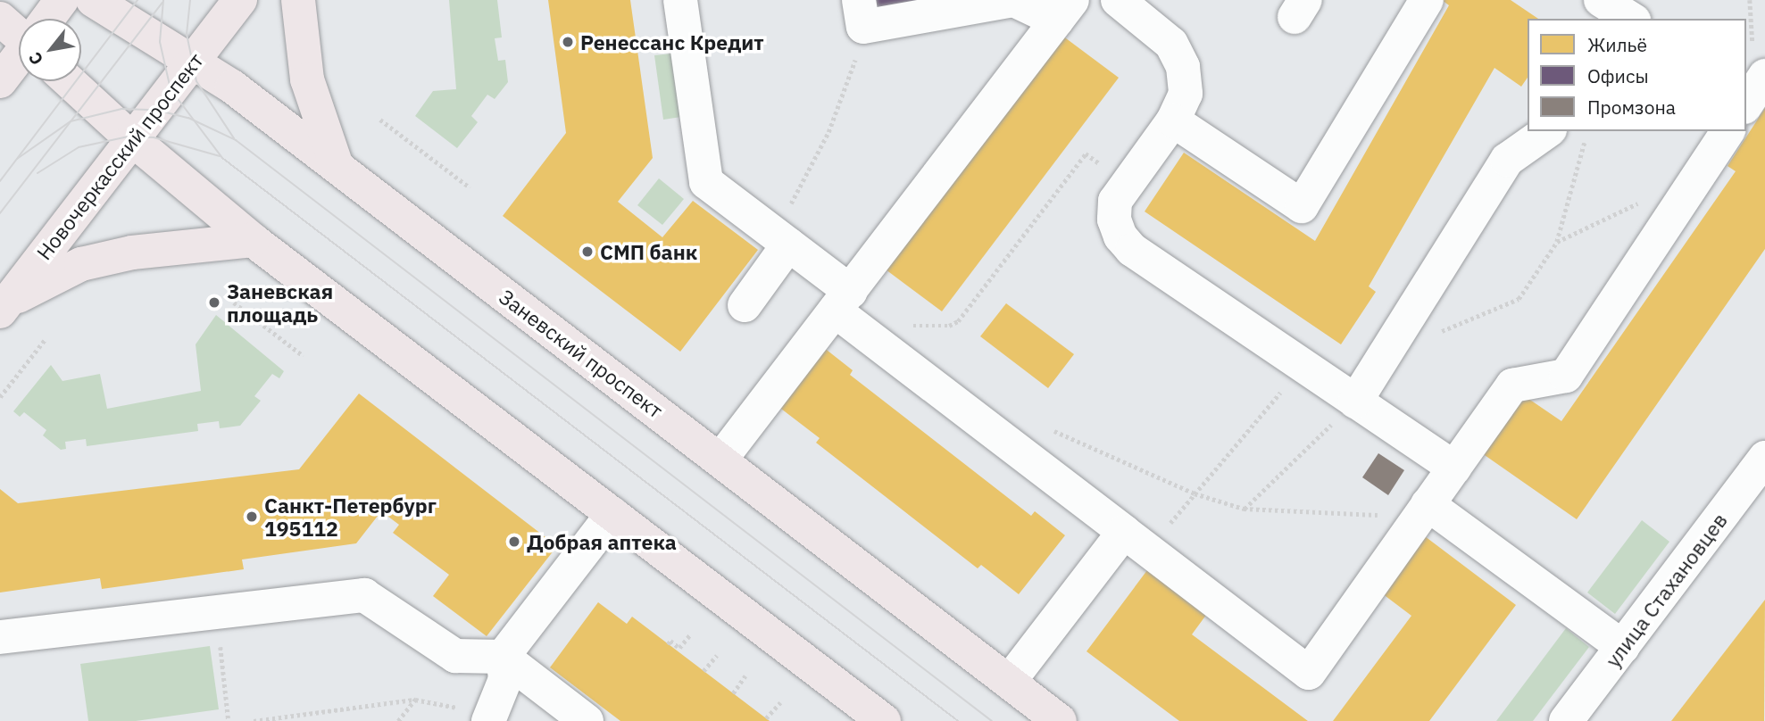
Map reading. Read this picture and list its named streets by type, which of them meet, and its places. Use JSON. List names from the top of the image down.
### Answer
{
  "streets": {
    "main road": ["Новочеркасский проспект", "Заневский проспект"],
    "street": ["улица Стахановцев"]
  },
  "crossings": [
    ["Новочеркасский проспект", "Заневский проспект"]
  ],
  "places": [
    "Ренессанс Кредит",
    "СМП банк",
    "Заневская площадь",
    "Санкт-Петербург 195112",
    "Добрая аптека"
  ],
  "legend": ["Жильё", "Офисы", "Промзона"],
  "north": "bottom left"
}
